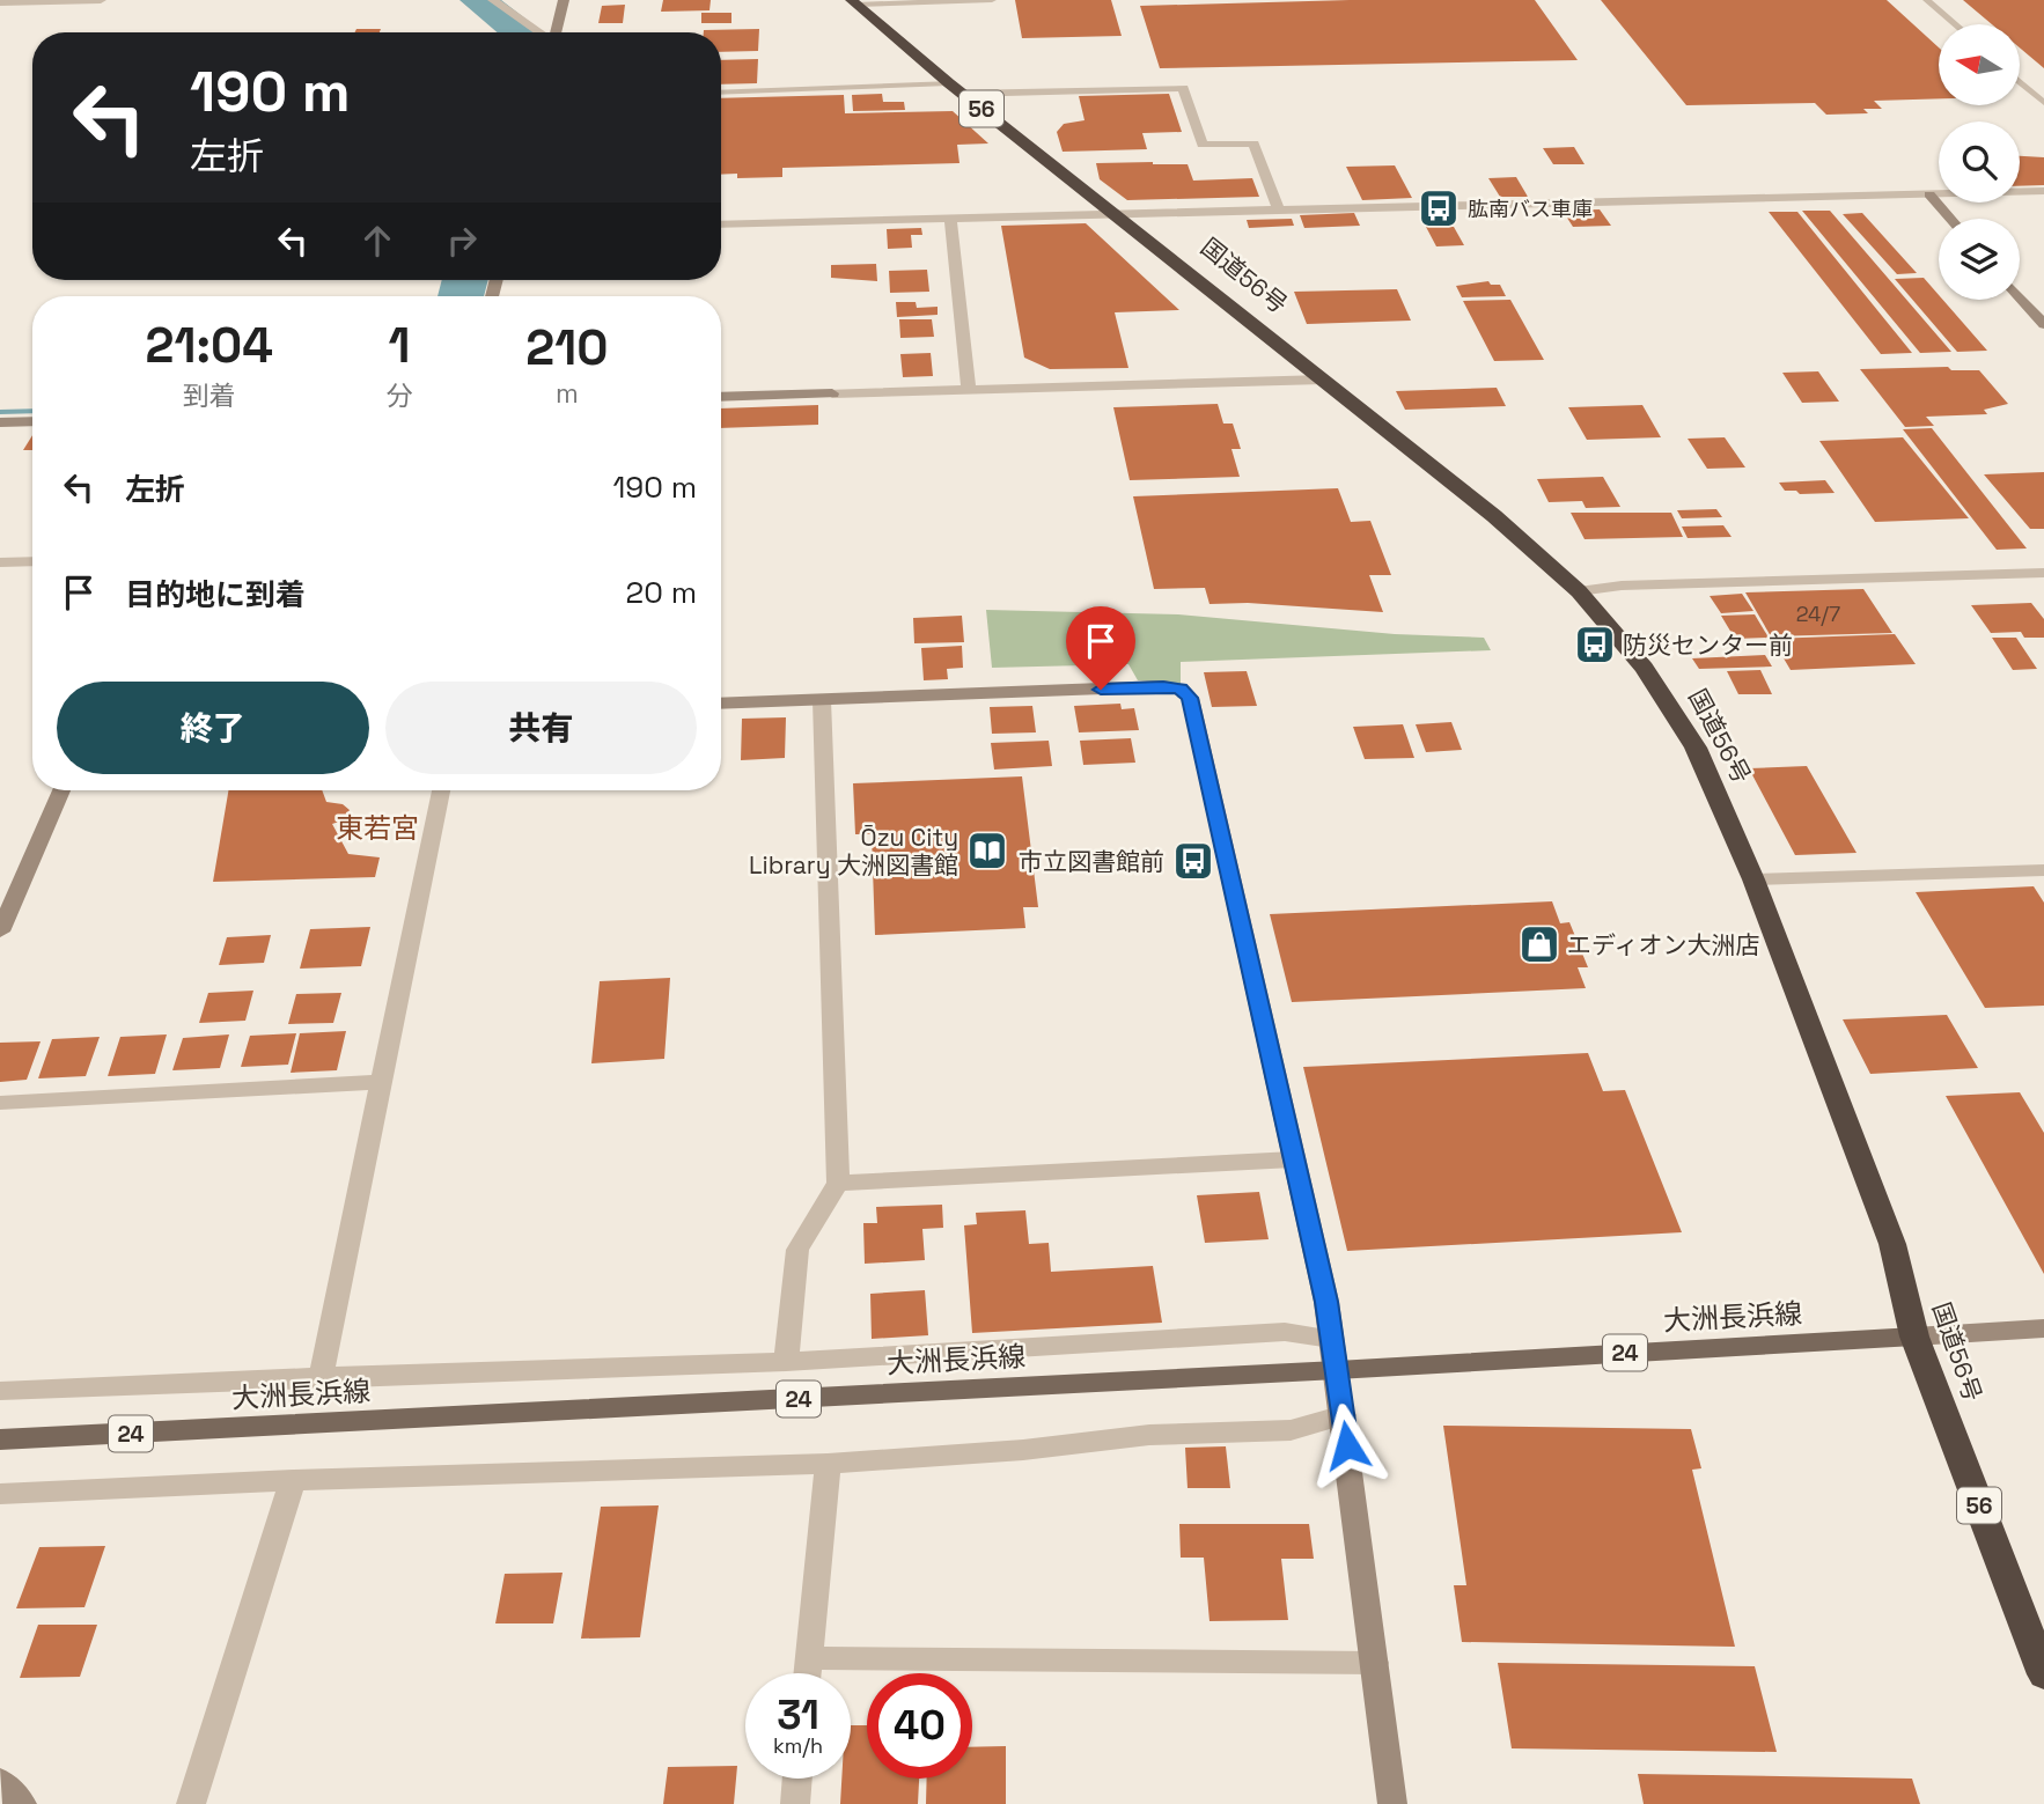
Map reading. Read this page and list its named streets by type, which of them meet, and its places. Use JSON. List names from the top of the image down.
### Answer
{
  "streets": {
    "highway": ["56", "国道56号"],
    "main road": ["大洲長浜線", "24"]
  },
  "crossings": [
    ["国道56号", "大洲長浜線"]
  ],
  "districts": ["東若宮"],
  "places": {
    "bus stop": ["肱南バス車庫", "防災センター前", "市立図書館前"],
    "library": ["Ōzu City Library 大洲図書館"],
    "shop": ["エディオン大洲店"]
  },
  "house_numbers": ["24/7"],
  "north": "left",
  "page": {
    "turn": ["190 m", "左折"],
    "eta": [
      "21:04",
      "到着",
      "1",
      "分",
      "210",
      "m"
    ],
    "list": [
      {
        "name": "左折",
        "value": "190 m"
      },
      {
        "name": "目的地に到着",
        "value": "20 m"
      }
    ],
    "buttons": ["終了", "共有"],
    "speed": "31 km/h",
    "limit": "40"
  }
}
